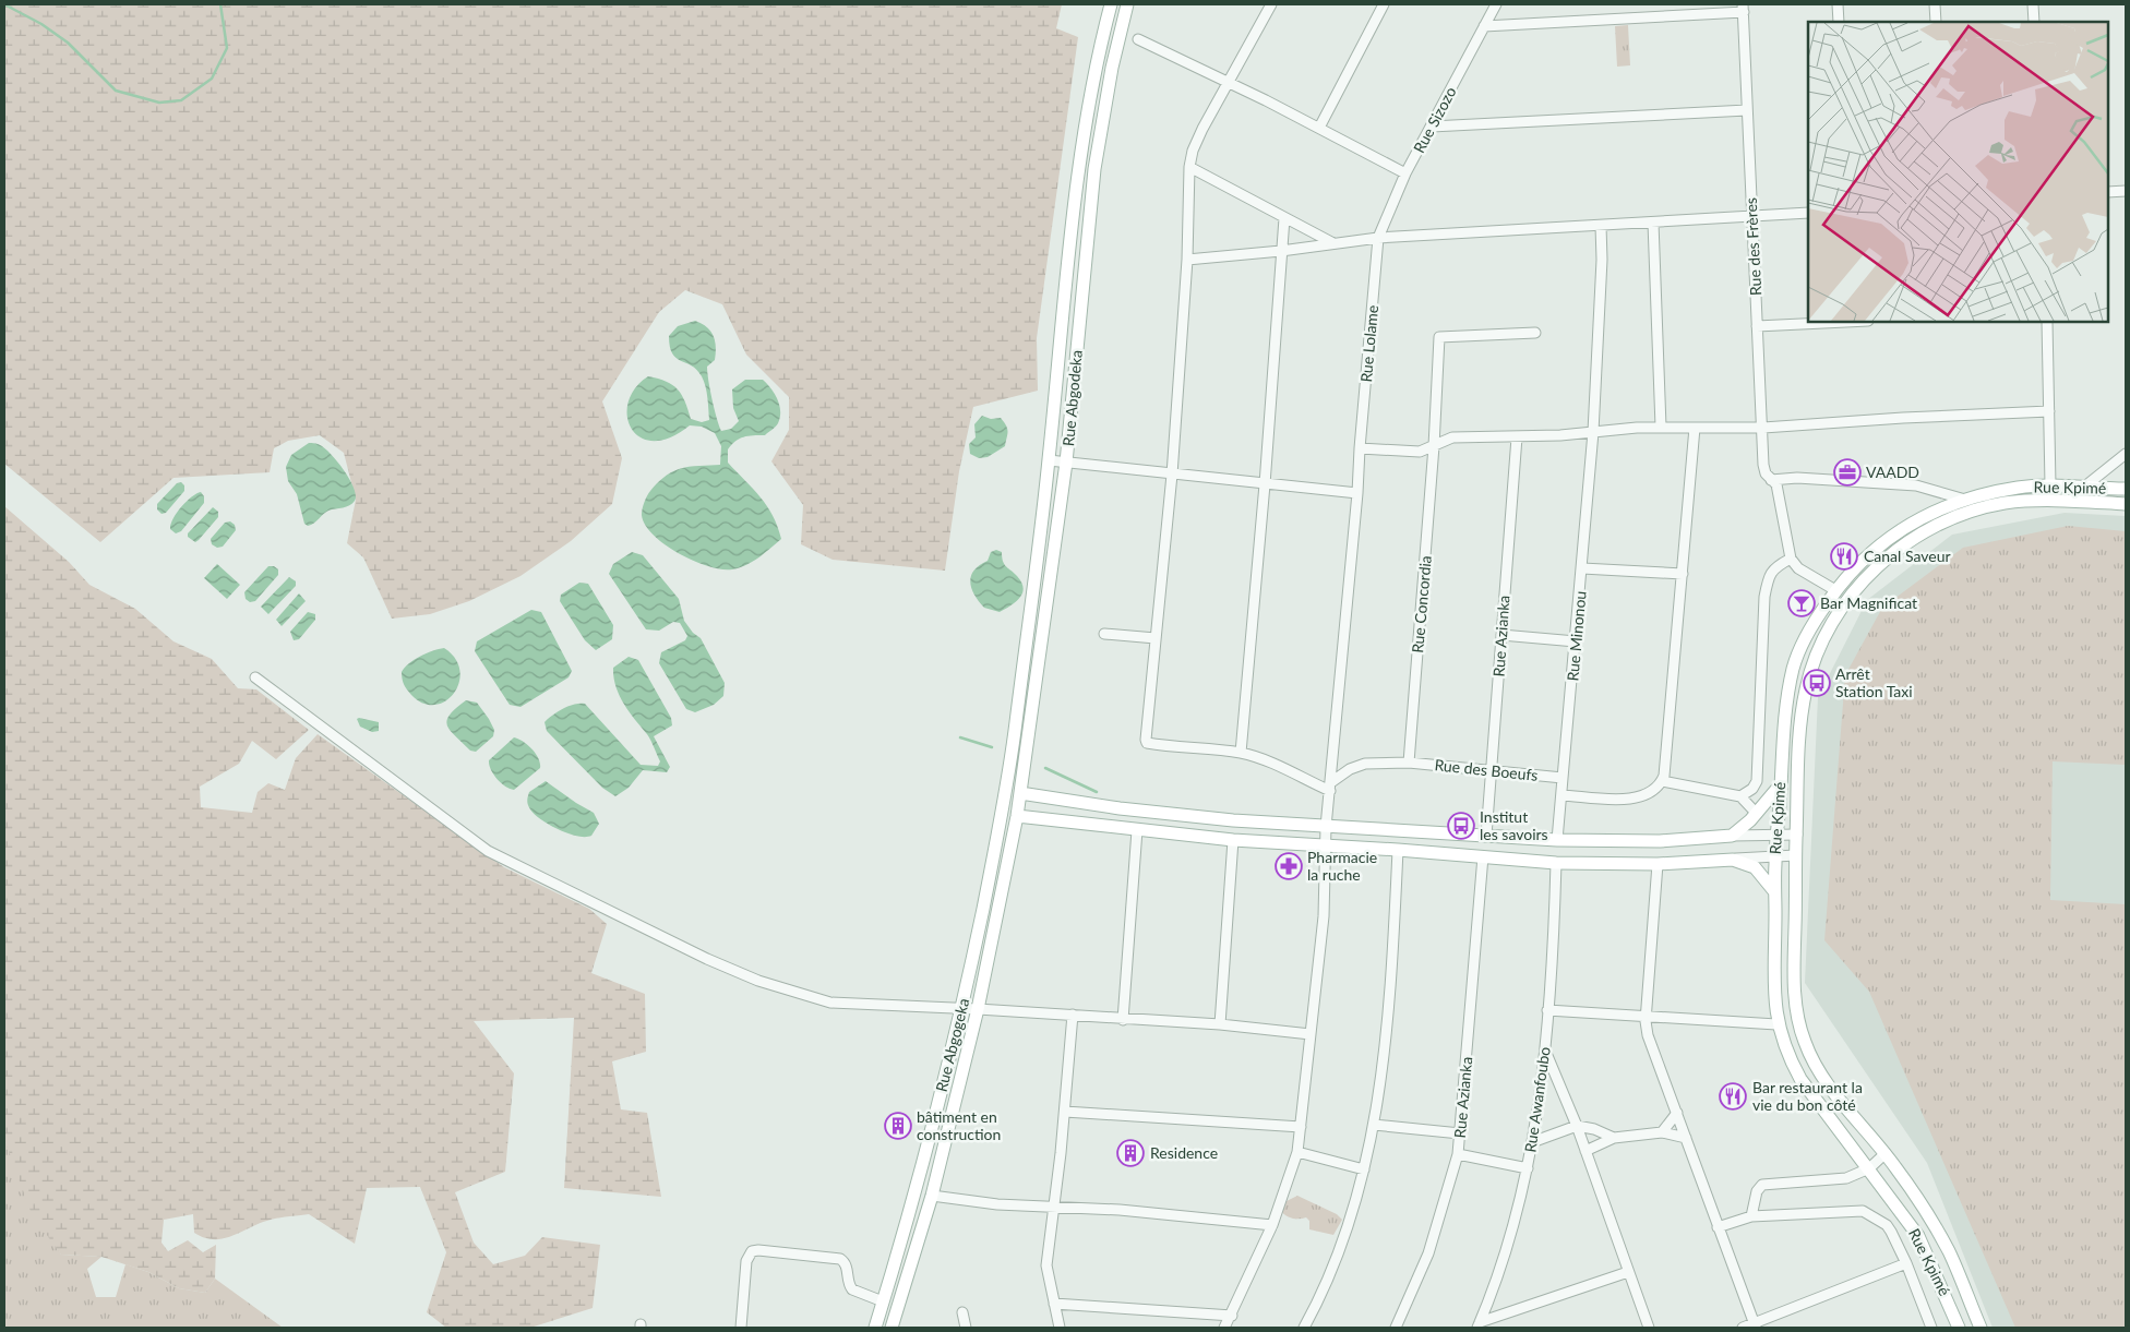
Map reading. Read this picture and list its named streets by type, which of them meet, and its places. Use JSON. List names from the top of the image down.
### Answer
{
  "streets": {
    "main road": ["Rue Abgodeka", "Rue Kpimé", "Rue Abgogeka"],
    "street": [
      "Rue Sizozo",
      "Rue des Frères",
      "Rue Lolame",
      "Rue Concordia",
      "Rue Azianka",
      "Rue Minonou",
      "Rue des Boeufs",
      "Rue Awanfoubo"
    ]
  },
  "crossings": [
    ["Rue Sizozo", "Rue Lolame"],
    ["Rue Lolame", "Rue des Boeufs"],
    ["Rue Abgodeka", "Rue Abgogeka"],
    ["Rue Concordia", "Rue des Boeufs"],
    ["Rue Azianka", "Rue des Boeufs"],
    ["Rue Minonou", "Rue des Boeufs"]
  ],
  "places": {
    "office": ["VAADD"],
    "restaurant": ["Canal Saveur", "Bar restaurant la vie du bon côté"],
    "bar": ["Bar Magnificat"],
    "bus stop": ["Arrêt Station Taxi", "Institut les savoirs"],
    "pharmacy": ["Pharmacie la ruche"],
    "building": ["bâtiment en construction", "Residence"]
  }
}
